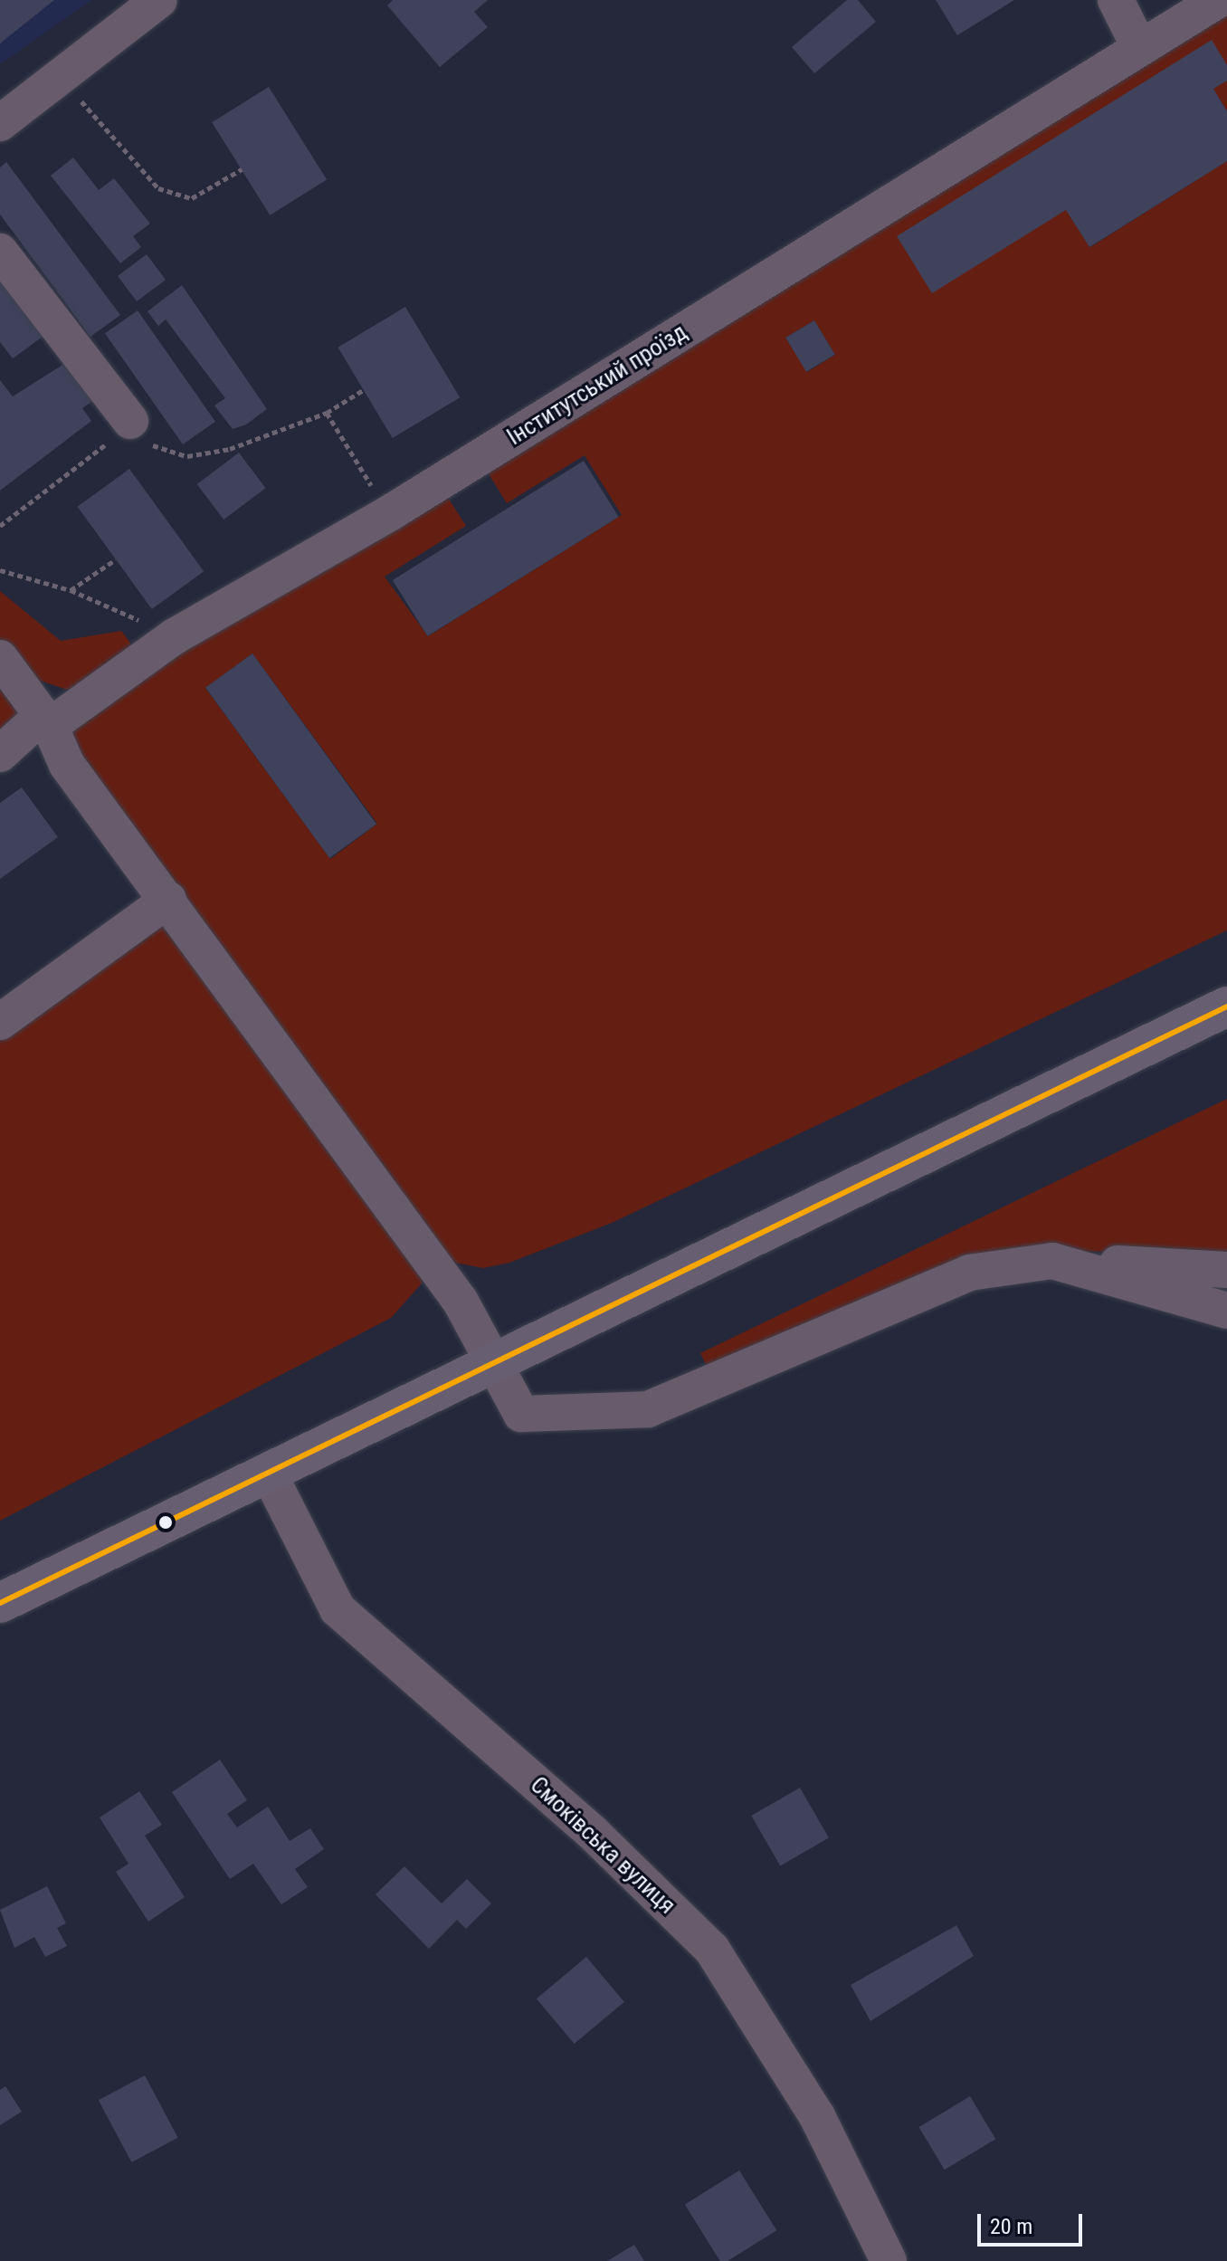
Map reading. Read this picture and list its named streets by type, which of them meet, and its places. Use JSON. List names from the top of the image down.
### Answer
{
  "streets": {
    "street": ["Інститутський проїзд", "Смоківська вулиця"]
  },
  "scale_bar": "20 m"
}
